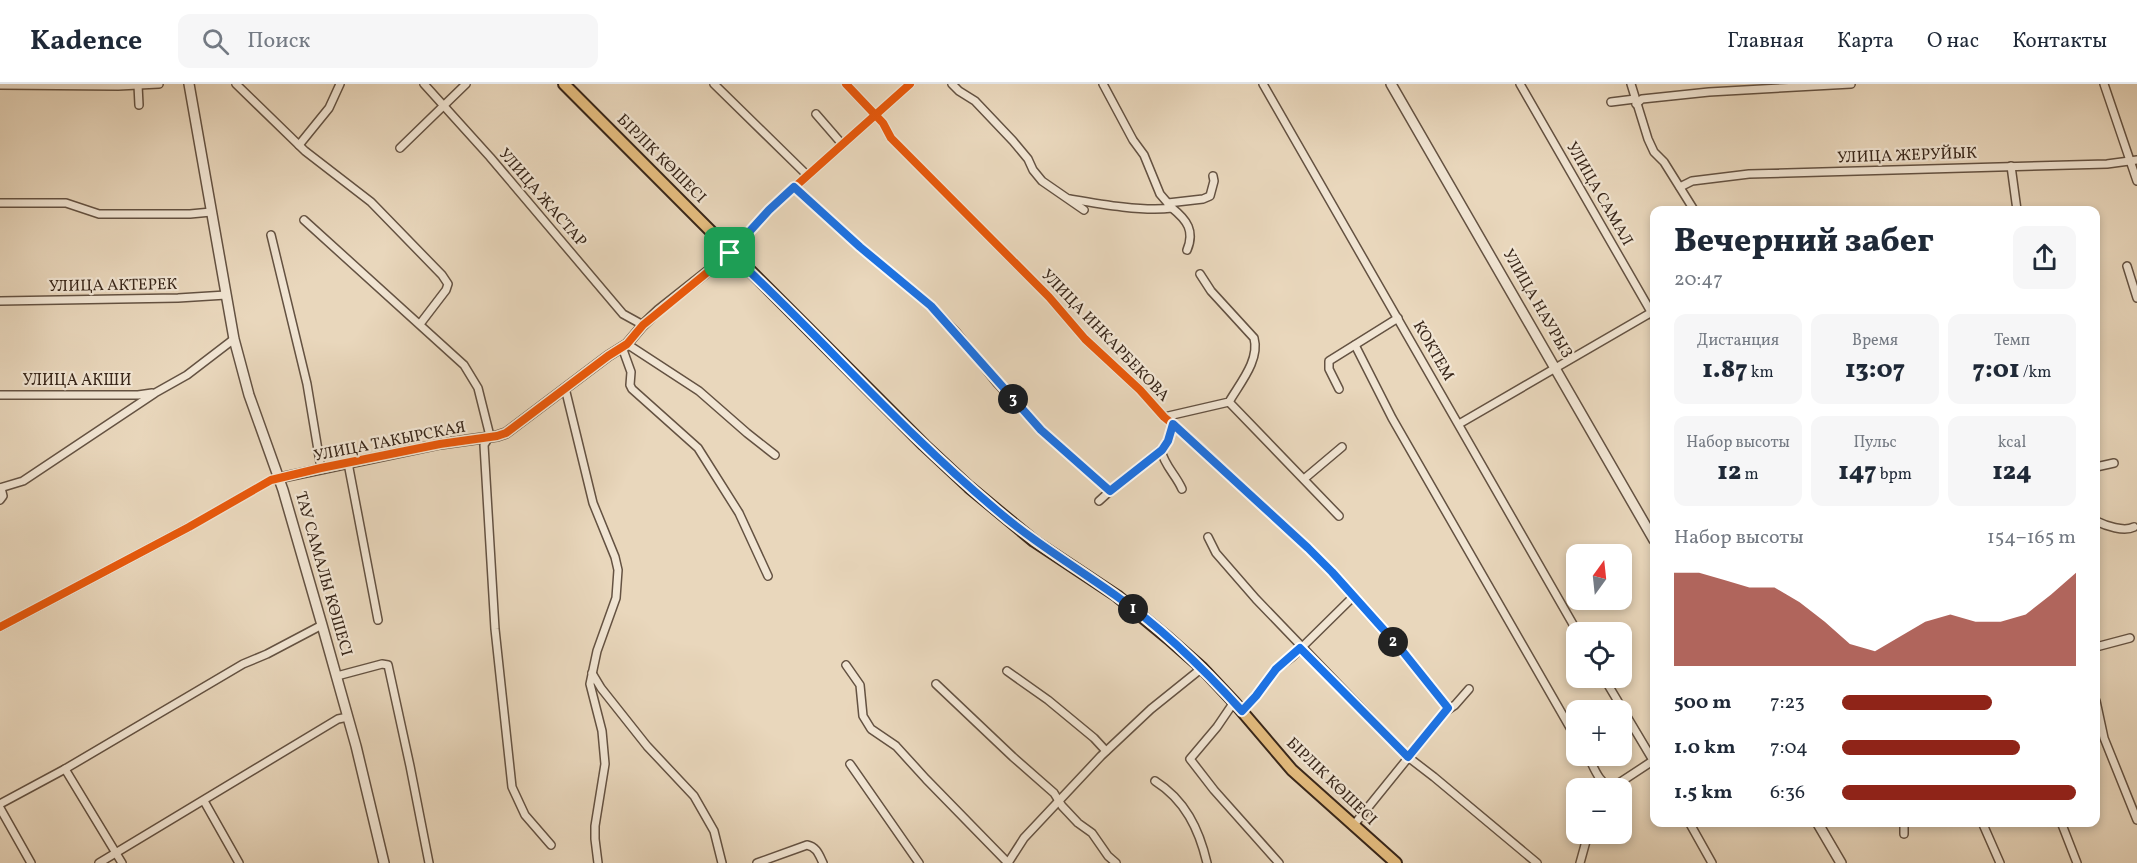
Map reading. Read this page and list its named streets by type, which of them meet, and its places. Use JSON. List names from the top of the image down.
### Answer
{
  "streets": {
    "main road": ["БІРЛІК КӨШЕСІ"],
    "street": [
      "УЛИЦА ЖЕРУЙЫК",
      "УЛИЦА САМАЛ",
      "УЛИЦА ЖАСТАР",
      "УЛИЦА АКТЕРЕК",
      "УЛИЦА НАУРЫЗ",
      "УЛИЦА ИНКАРБЕКОВА",
      "КОКТЕМ",
      "УЛИЦА АКШИ",
      "УЛИЦА ТАКЫРСКАЯ",
      "ТАУ САМАЛЫ КӨШЕСІ"
    ]
  },
  "crossings": [
    ["БІРЛІК КӨШЕСІ", "УЛИЦА ТАКЫРСКАЯ"],
    ["УЛИЦА ЖАСТАР", "УЛИЦА ТАКЫРСКАЯ"],
    ["УЛИЦА АКТЕРЕК", "ТАУ САМАЛЫ КӨШЕСІ"],
    ["УЛИЦА ТАКЫРСКАЯ", "ТАУ САМАЛЫ КӨШЕСІ"]
  ],
  "north": "top",
  "page": {
    "header": "Kadence",
    "search": "Поиск",
    "nav": [
      "Главная",
      "Карта",
      "О нас",
      "Контакты"
    ],
    "heading": ["Вечерний забег", "20:47"],
    "stats": [
      ["Дистанция", "1.87 km"],
      ["Время", "13:07"],
      ["Темп", "7:01 /km"],
      ["Набор высоты", "12 m"],
      ["Пульс", "147 bpm"],
      ["kcal", "124"]
    ],
    "pins": ["3", "1", "2"],
    "chart": ["Набор высоты", "154–165 m"],
    "map_buttons": ["+", "−"],
    "list": [
      {
        "name": "500 m",
        "note": "7:23"
      },
      {
        "name": "1.0 km",
        "note": "7:04"
      },
      {
        "name": "1.5 km",
        "note": "6:36"
      }
    ]
  }
}
